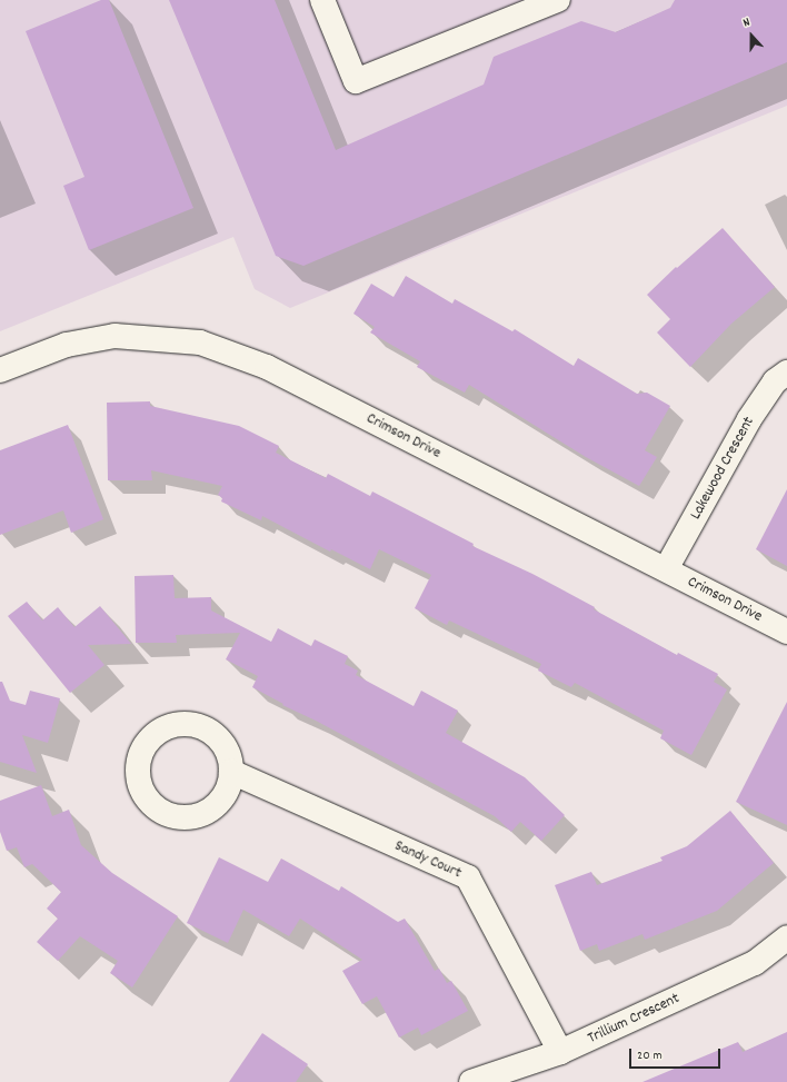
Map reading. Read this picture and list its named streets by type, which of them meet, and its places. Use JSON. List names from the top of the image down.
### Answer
{
  "streets": {
    "street": [
      "Crimson Drive",
      "Lakewood Crescent",
      "Sandy Court",
      "Trillium Crescent"
    ]
  },
  "crossings": [
    ["Crimson Drive", "Lakewood Crescent"],
    ["Sandy Court", "Trillium Crescent"]
  ],
  "scale_bar": "20 m",
  "north": "top"
}
